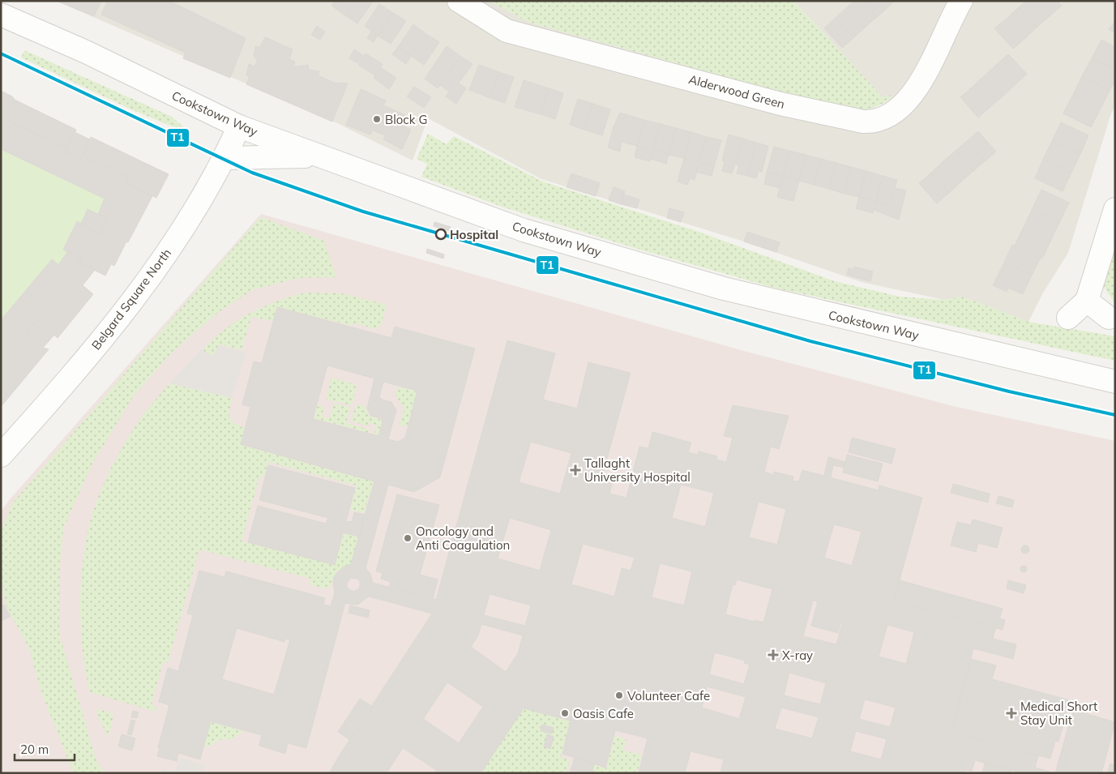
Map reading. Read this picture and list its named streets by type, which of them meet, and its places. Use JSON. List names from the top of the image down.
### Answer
{
  "streets": {
    "street": ["Alderwood Green", "Cookstown Way", "Belgard Square North"]
  },
  "crossings": [
    ["Cookstown Way", "Belgard Square North"]
  ],
  "places": {
    "other": [
      "Block G",
      "Hospital",
      "Oncology and Anti Coagulation",
      "Volunteer Cafe",
      "Oasis Cafe"
    ],
    "health": ["Tallaght University Hospital", "X-ray", "Medical Short Stay Unit"]
  },
  "lines": ["transit line T1"],
  "scale_bar": "20 m"
}
